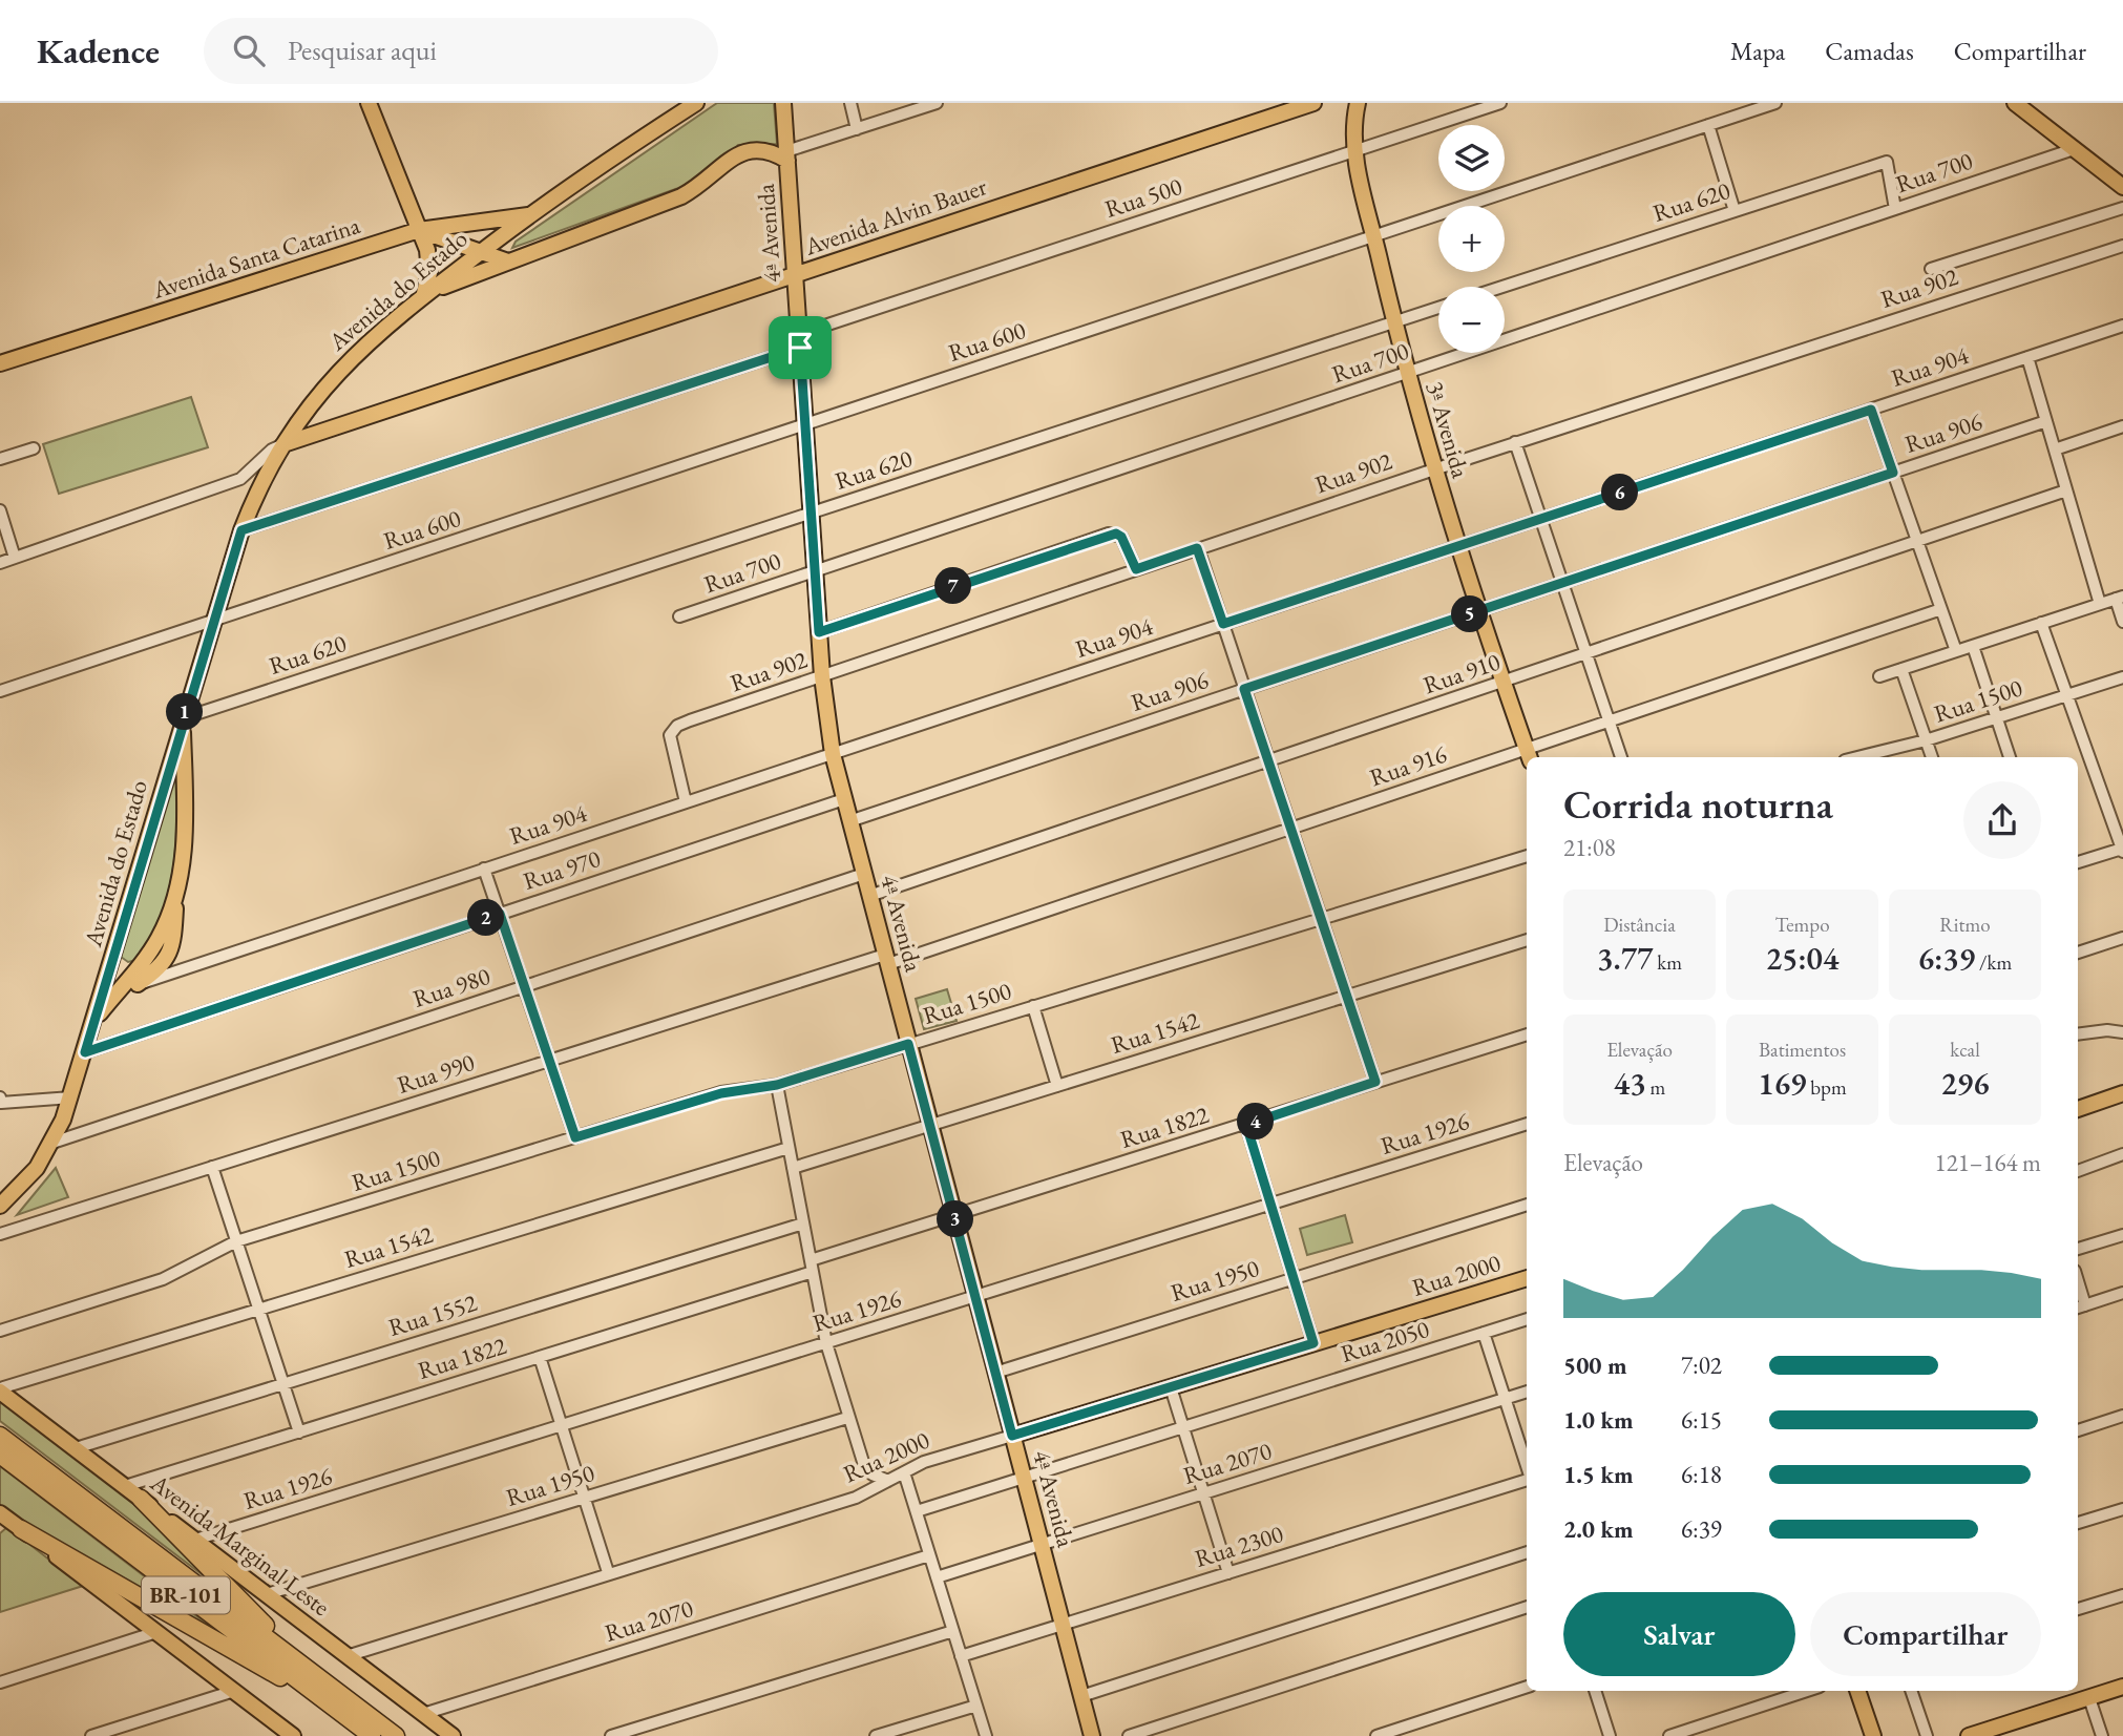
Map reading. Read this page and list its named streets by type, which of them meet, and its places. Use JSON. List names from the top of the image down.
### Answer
{
  "streets": {
    "highway": ["BR-101"],
    "main road": [
      "Avenida Alvin Bauer",
      "4ª Avenida",
      "Avenida Santa Catarina",
      "Avenida do Estado",
      "3ª Avenida",
      "Rua 2000",
      "Avenida Marginal Leste"
    ],
    "street": [
      "Rua 700",
      "Rua 500",
      "Rua 620",
      "Rua 902",
      "Rua 600",
      "Rua 904",
      "Rua 906",
      "Rua 910",
      "Rua 1500",
      "Rua 916",
      "Rua 970",
      "Rua 980",
      "Rua 1542",
      "Rua 990",
      "Rua 1822",
      "Rua 1926",
      "Rua 1950",
      "Rua 1552",
      "Rua 2050",
      "Rua 2070",
      "Rua 2300"
    ]
  },
  "crossings": [
    ["Rua 700", "Rua 620"],
    ["Rua 700", "4ª Avenida"],
    ["Rua 700", "3ª Avenida"],
    ["Rua 500", "4ª Avenida"],
    ["Rua 500", "Avenida do Estado"],
    ["Rua 500", "3ª Avenida"],
    ["Rua 620", "4ª Avenida"],
    ["Rua 620", "Avenida do Estado"],
    ["Rua 620", "3ª Avenida"],
    ["Avenida Alvin Bauer", "4ª Avenida"],
    ["Avenida Alvin Bauer", "Avenida do Estado"],
    ["4ª Avenida", "Rua 902"],
    ["4ª Avenida", "Rua 600"],
    ["4ª Avenida", "Rua 904"],
    ["4ª Avenida", "Rua 906"],
    ["4ª Avenida", "Rua 910"],
    ["4ª Avenida", "Rua 1500"],
    ["4ª Avenida", "Rua 916"],
    ["4ª Avenida", "Rua 970"],
    ["4ª Avenida", "Rua 980"],
    ["4ª Avenida", "Rua 1542"],
    ["4ª Avenida", "Rua 990"],
    ["4ª Avenida", "Rua 1822"],
    ["4ª Avenida", "Rua 1926"],
    ["4ª Avenida", "Rua 2000"],
    ["4ª Avenida", "Rua 1950"],
    ["4ª Avenida", "Rua 2050"],
    ["4ª Avenida", "Rua 2070"],
    ["4ª Avenida", "Rua 2300"],
    ["Avenida Santa Catarina", "Avenida do Estado"],
    ["Rua 902", "Rua 904"],
    ["Rua 902", "3ª Avenida"],
    ["Avenida do Estado", "Rua 600"],
    ["Avenida do Estado", "Rua 904"],
    ["Avenida do Estado", "Rua 970"],
    ["Avenida do Estado", "Rua 980"],
    ["Rua 600", "3ª Avenida"],
    ["Rua 904", "3ª Avenida"],
    ["3ª Avenida", "Rua 906"],
    ["3ª Avenida", "Rua 910"],
    ["3ª Avenida", "Rua 916"],
    ["Rua 916", "Rua 990"],
    ["Rua 1542", "Avenida Marginal Leste"],
    ["Rua 1822", "Avenida Marginal Leste"],
    ["Rua 1926", "Avenida Marginal Leste"],
    ["Rua 2000", "Avenida Marginal Leste"],
    ["Rua 1950", "Avenida Marginal Leste"],
    ["Rua 1552", "Avenida Marginal Leste"],
    ["Rua 2070", "Avenida Marginal Leste"]
  ],
  "page": {
    "header": "Kadence",
    "search": "Pesquisar aqui",
    "nav": ["Mapa", "Camadas", "Compartilhar"],
    "map_buttons": ["+", "−"],
    "pins": [
      "6",
      "7",
      "5",
      "1",
      "2",
      "4",
      "3"
    ],
    "heading": ["Corrida noturna", "21:08"],
    "stats": [
      ["Distância", "3.77 km"],
      ["Tempo", "25:04"],
      ["Ritmo", "6:39 /km"],
      ["Elevação", "43 m"],
      ["Batimentos", "169 bpm"],
      ["kcal", "296"]
    ],
    "chart": ["Elevação", "121–164 m"],
    "list": [
      {
        "name": "500 m",
        "note": "7:02"
      },
      {
        "name": "1.0 km",
        "note": "6:15"
      },
      {
        "name": "1.5 km",
        "note": "6:18"
      },
      {
        "name": "2.0 km",
        "note": "6:39"
      }
    ],
    "buttons": ["Salvar", "Compartilhar"]
  }
}
